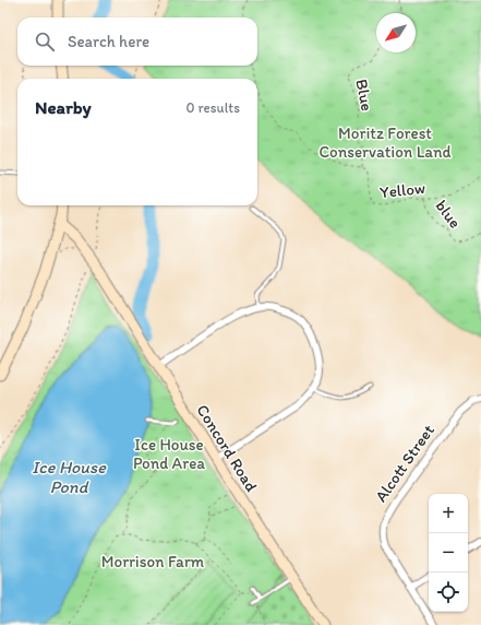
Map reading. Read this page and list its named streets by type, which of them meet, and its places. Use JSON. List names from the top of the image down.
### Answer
{
  "streets": {
    "street": ["Concord Road", "Alcott Street"],
    "path": ["Blue", "Yellow", "blue"]
  },
  "crossings": [
    ["Blue", "Yellow"],
    ["Yellow", "blue"]
  ],
  "water": ["Ice House Pond"],
  "parks": ["Moritz Forest Conservation Land", "Ice House Pond Area", "Morrison Farm"],
  "north": "bottom left",
  "page": {
    "search": "Search here",
    "heading": ["Nearby", "0 results"],
    "map_buttons": ["+", "−"]
  }
}
